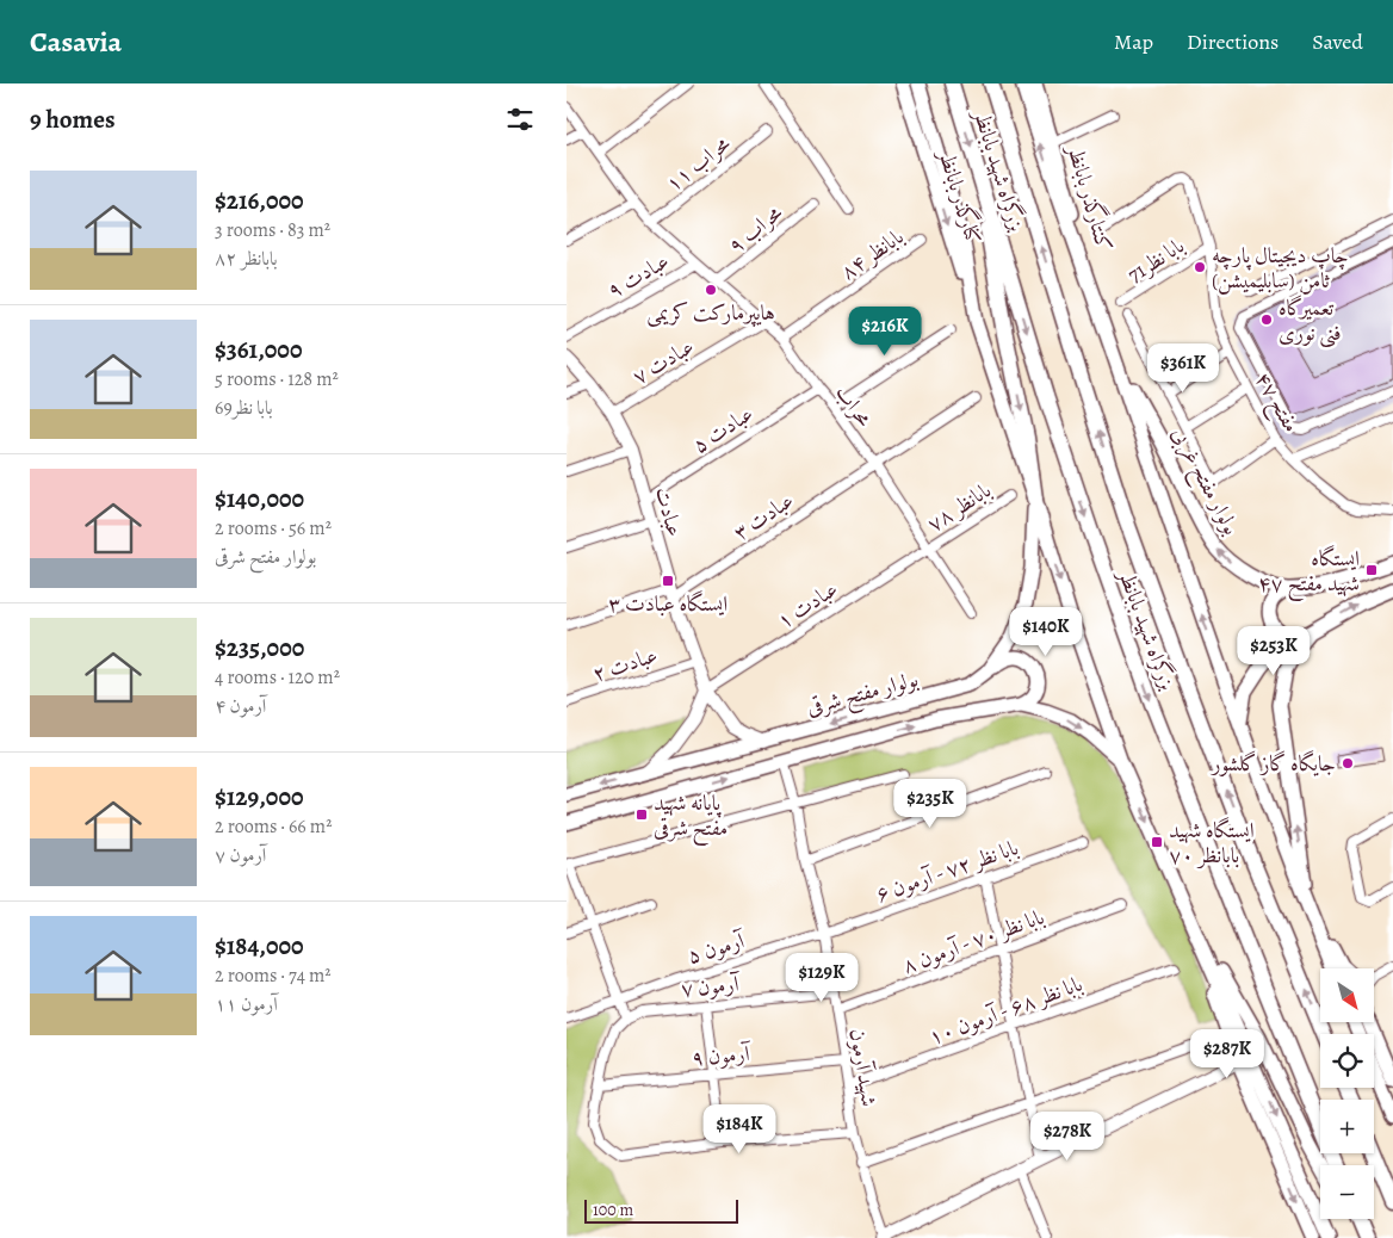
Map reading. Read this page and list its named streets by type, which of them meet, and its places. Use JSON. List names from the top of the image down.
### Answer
{
  "streets": {
    "highway": ["بزرگراه شهید بابانظر"],
    "main road": [
      "کنارگذر بابانظر",
      "کنتارگذر بابانظر",
      "بولوار مفتح غربی",
      "بولوار مفتح شرقی"
    ],
    "street": [
      "محراب ۱۱",
      "محراب ۹",
      "بابانظر ۸۴",
      "بابا نظر71",
      "عبادت ۹",
      "عبادت ۷",
      "مفتح ۴۷",
      "محراب",
      "عبادت ۵",
      "بابانظر ۷۸",
      "عبادت",
      "عبادت ۳",
      "عبادت ۱",
      "عبادت ۲",
      "بابا نظر ۷۲ - آرمون ۶",
      "بابا نظر ۷۰ - آرمون ۸",
      "آرمون ۵",
      "آرمون ۷",
      "بابا نظر ۶۸ - آرمون ۱۰",
      "آرمون ۹",
      "شهید آرمون"
    ]
  },
  "crossings": [
    ["محراب ۱۱", "محراب"],
    ["کنتارگذر بابانظر", "بولوار مفتح غربی"],
    ["محراب ۹", "محراب"],
    ["بابانظر ۸۴", "محراب"],
    ["بابا نظر71", "مفتح ۴۷"],
    ["عبادت ۹", "محراب"],
    ["عبادت ۷", "محراب"],
    ["عبادت ۷", "عبادت"],
    ["محراب", "عبادت ۵"],
    ["محراب", "بابانظر ۷۸"],
    ["محراب", "عبادت ۳"],
    ["محراب", "عبادت ۱"],
    ["عبادت ۵", "عبادت"],
    ["بابانظر ۷۸", "عبادت ۱"],
    ["عبادت", "عبادت ۳"],
    ["عبادت", "عبادت ۱"],
    ["عبادت", "عبادت ۲"],
    ["عبادت", "بولوار مفتح شرقی"],
    ["بابا نظر ۷۲ - آرمون ۶", "آرمون ۵"],
    ["بابا نظر ۷۲ - آرمون ۶", "شهید آرمون"],
    ["بابا نظر ۷۰ - آرمون ۸", "شهید آرمون"],
    ["آرمون ۵", "شهید آرمون"],
    ["آرمون ۷", "شهید آرمون"],
    ["بابا نظر ۶۸ - آرمون ۱۰", "شهید آرمون"],
    ["آرمون ۹", "شهید آرمون"]
  ],
  "places": {
    "other": [
      "چاپ دیجیتال پارچه ثامن (سابلیمیشن)",
      "هایپرمارکت کریمی",
      "تعمیرگاه فنی نوری",
      "جایگاه گاز گلشور"
    ],
    "transit": [
      "ایستگاه شهید مفتح ۴۷",
      "ایستگاه عبادت ۳",
      "پایانه شهید مفتح شرقی",
      "ایستگاه شهید بابانظر ۷۰"
    ]
  },
  "scale_bar": "100 m",
  "north": "bottom right",
  "page": {
    "header": "Casavia",
    "nav": ["Map", "Directions", "Saved"],
    "heading": "9 homes",
    "list": [
      {
        "name": "$216,000",
        "note": "3 rooms · 83 m² · بابانظر ۸۲"
      },
      {
        "name": "$361,000",
        "note": "5 rooms · 128 m² · بابا نظر69"
      },
      {
        "name": "$140,000",
        "note": "2 rooms · 56 m² · بولوار مفتح شرقی"
      },
      {
        "name": "$235,000",
        "note": "4 rooms · 120 m² · آرمون ۴"
      },
      {
        "name": "$129,000",
        "note": "2 rooms · 66 m² · آرمون ۷"
      },
      {
        "name": "$184,000",
        "note": "2 rooms · 74 m² · آرمون ۱۱"
      }
    ],
    "price": [
      "$216K",
      "$361K",
      "$140K",
      "$253K",
      "$235K",
      "$129K",
      "$287K",
      "$184K",
      "$278K"
    ],
    "map_buttons": ["+", "−"],
    "scale": "100 m"
  }
}
